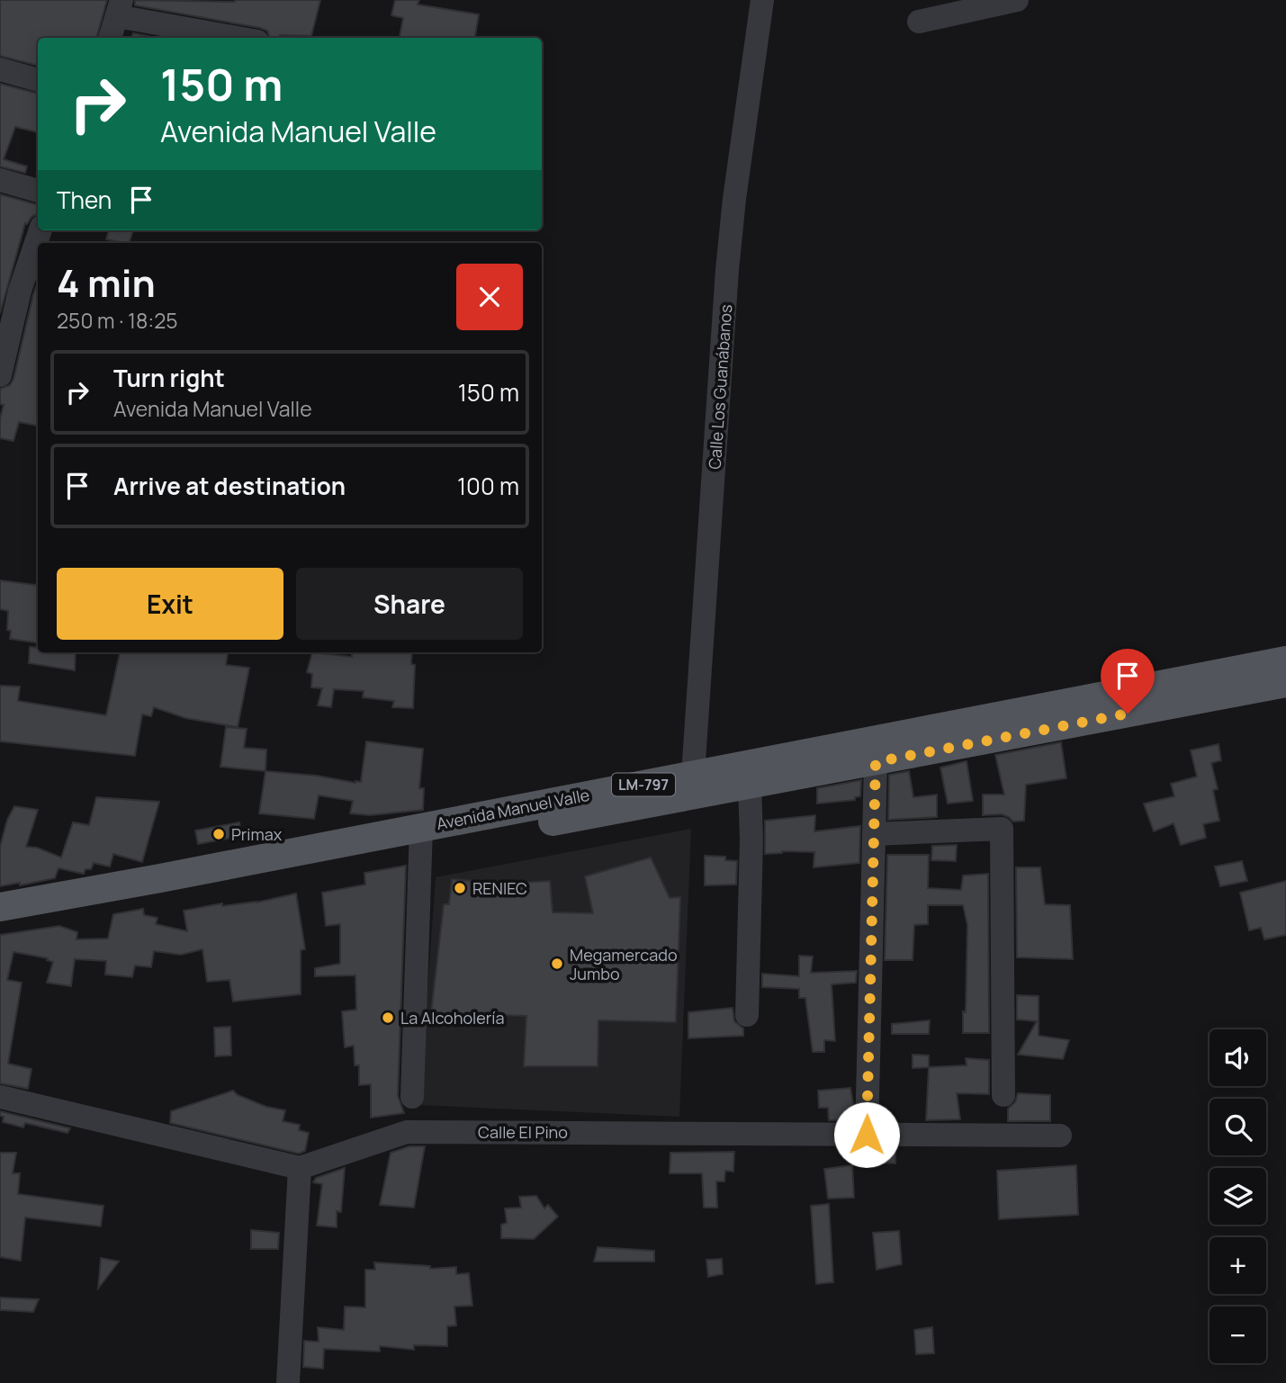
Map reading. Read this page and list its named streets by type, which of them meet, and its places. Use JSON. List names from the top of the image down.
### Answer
{
  "streets": {
    "main road": ["LM-797", "Avenida Manuel Valle"],
    "street": ["Calle Los Guanábanos", "Calle El Pino"]
  },
  "crossings": [
    ["Calle Los Guanábanos", "Avenida Manuel Valle"]
  ],
  "places": [
    "Primax",
    "RENIEC",
    "Megamercado Jumbo",
    "La Alcoholería"
  ],
  "page": {
    "turn": ["150 m", "Avenida Manuel Valle"],
    "then": "Then",
    "heading": ["4 min", "250 m · 18:25"],
    "list": [
      {
        "name": "Turn right",
        "note": "Avenida Manuel Valle",
        "value": "150 m"
      },
      {
        "name": "Arrive at destination",
        "value": "100 m"
      }
    ],
    "buttons": ["Exit", "Share"],
    "map_buttons": ["+", "−"]
  }
}
